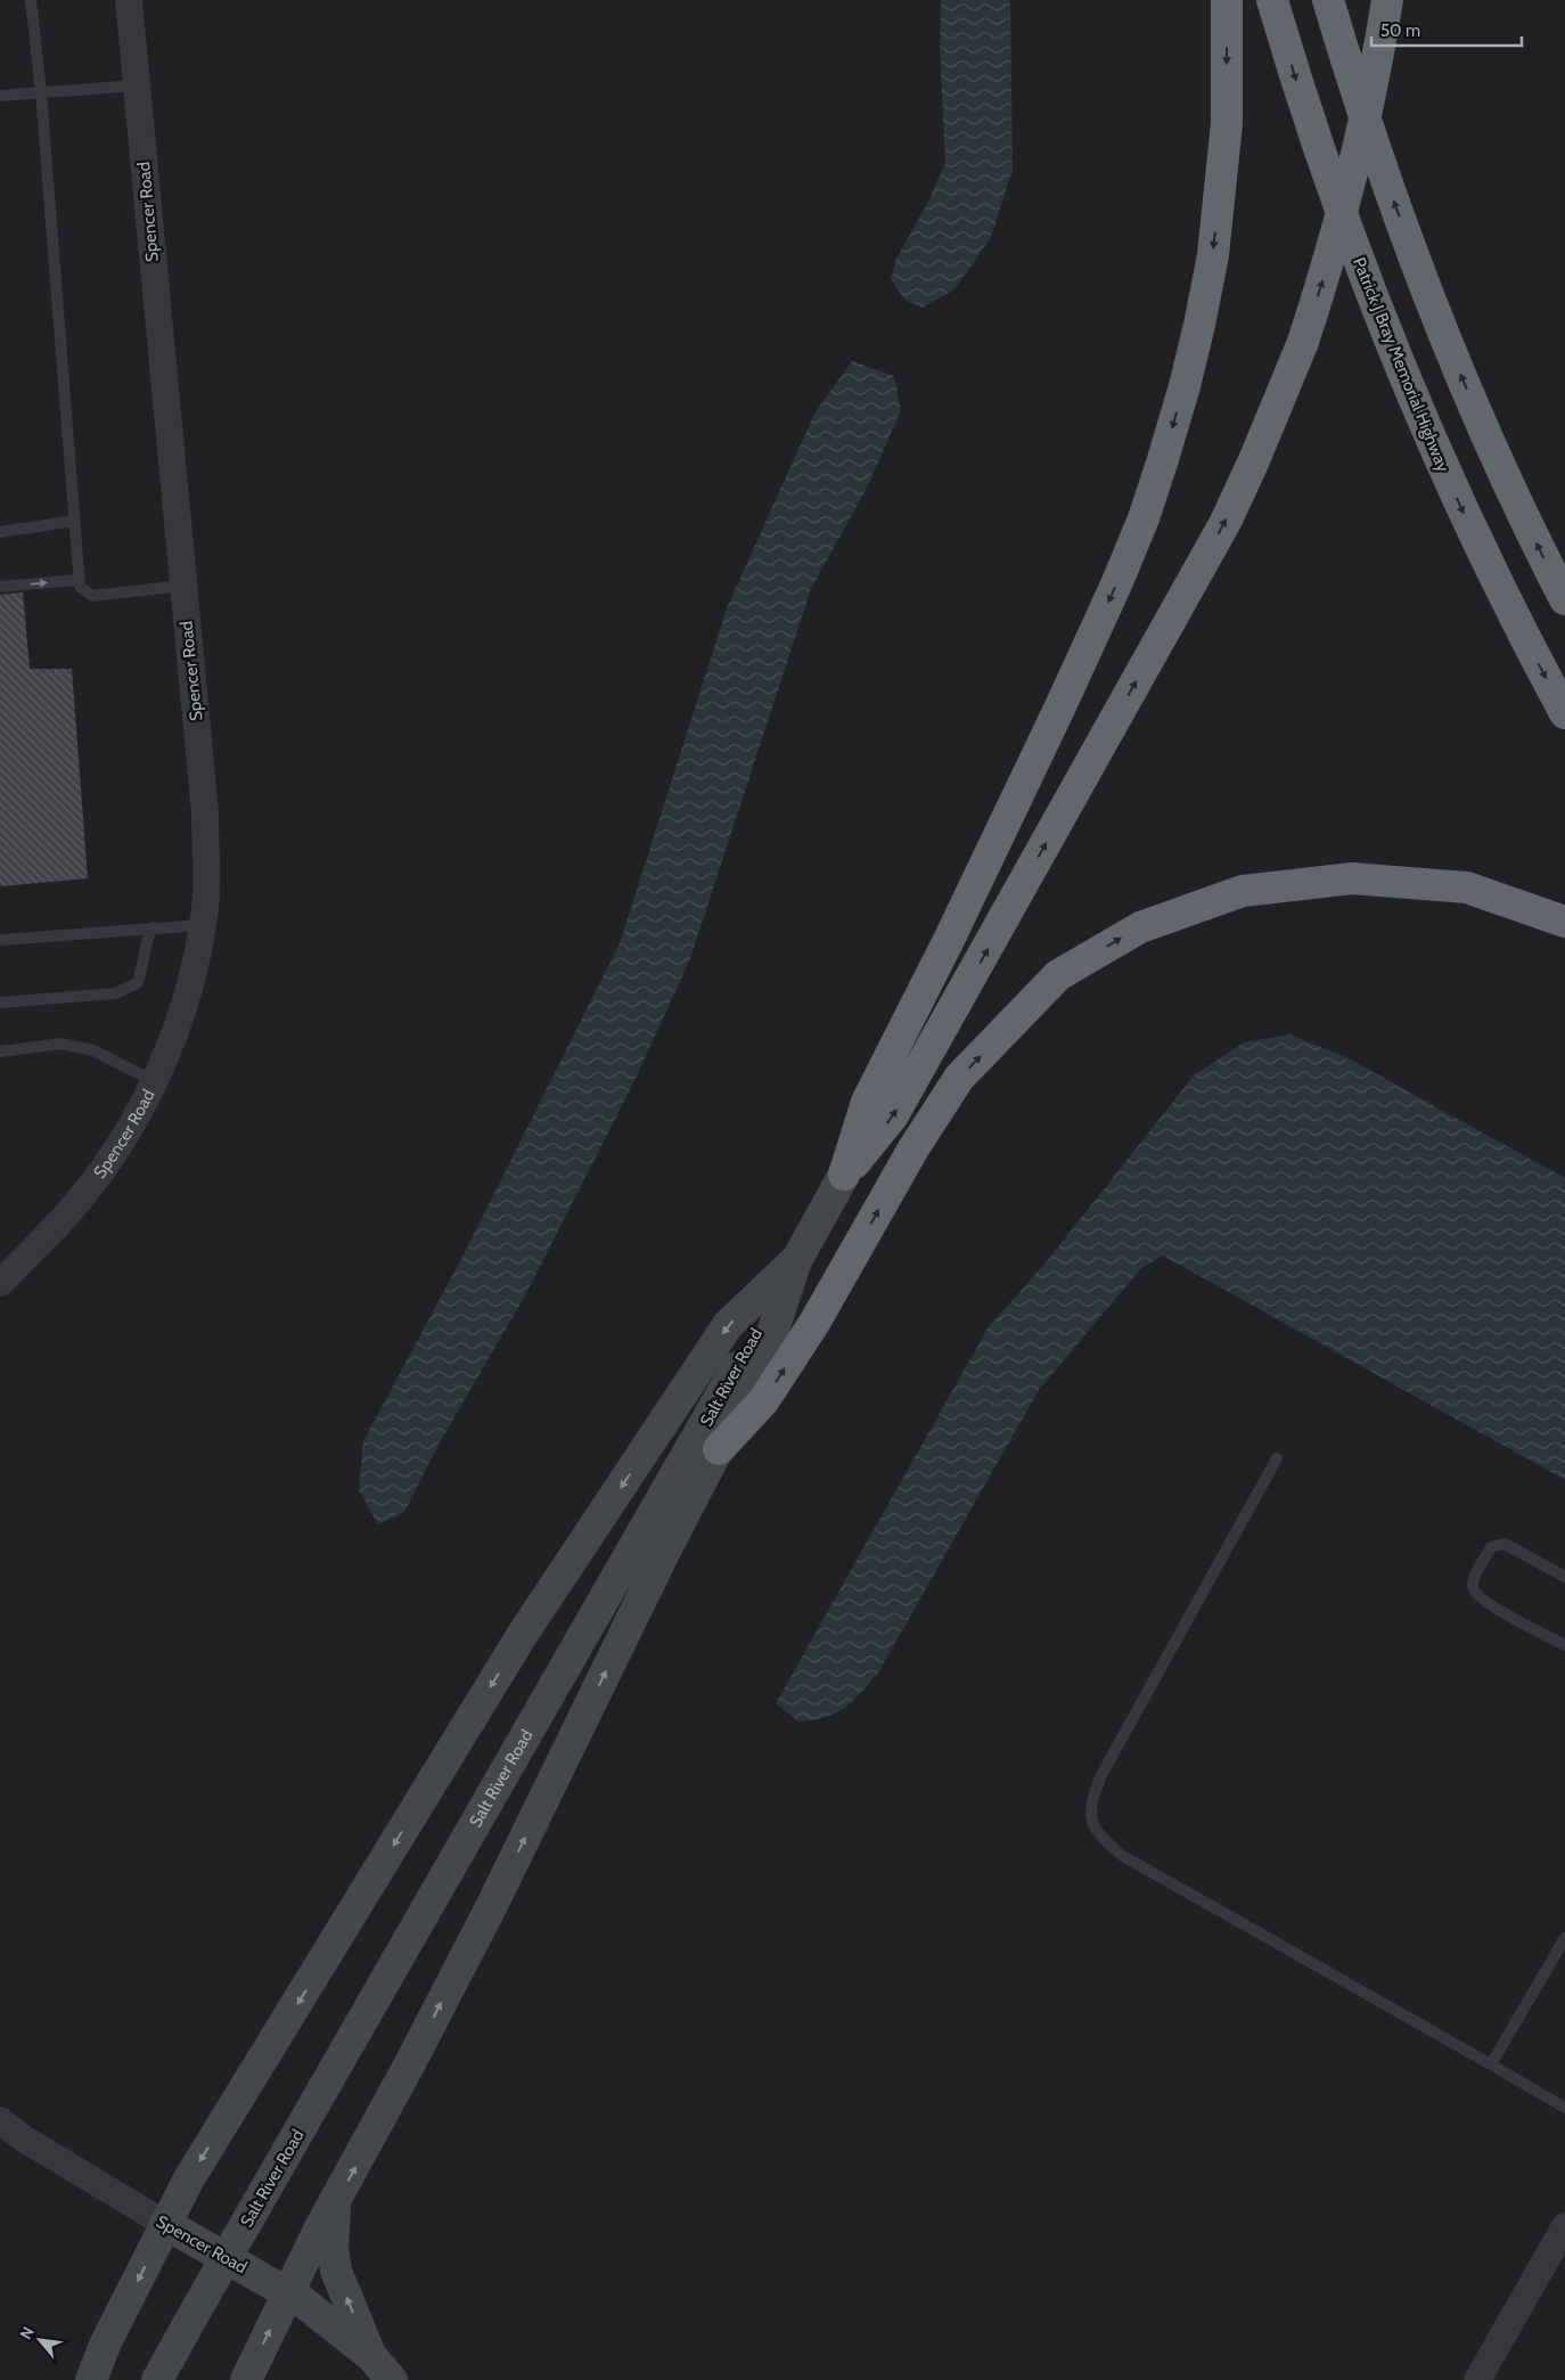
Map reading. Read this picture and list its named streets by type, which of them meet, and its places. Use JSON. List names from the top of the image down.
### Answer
{
  "streets": {
    "highway": ["Patrick J Bray Memorial Highway"],
    "main road": ["Spencer Road", "Salt River Road"]
  },
  "scale_bar": "50 m",
  "north": "top left"
}
